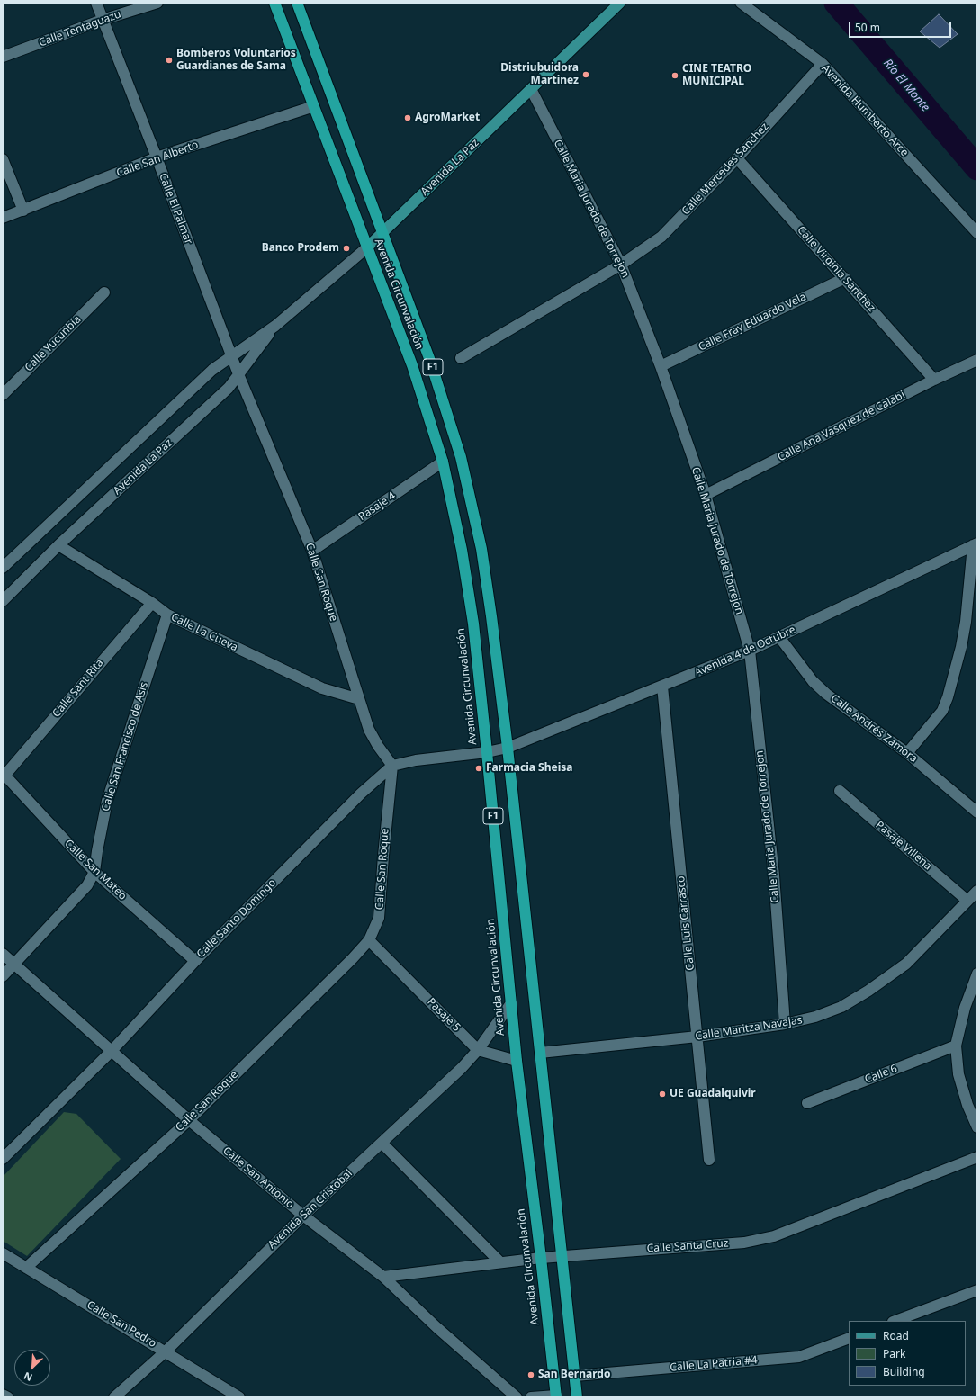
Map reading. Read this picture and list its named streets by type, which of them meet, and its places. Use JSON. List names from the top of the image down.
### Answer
{
  "streets": {
    "highway": ["Avenida Circunvalación", "F1"],
    "main road": ["Avenida La Paz"],
    "street": [
      "Calle Tentaguazu",
      "Avenida Humberto Arce",
      "Calle San Alberto",
      "Calle Mercedes Sanchez",
      "Calle El Palmar",
      "Calle Maria Jurado de Torrejon",
      "Calle Virginia Sanchez",
      "Calle Fray Eduardo Vela",
      "Calle Yucunbía",
      "Calle Ana Vasquez de Calabi",
      "Pasaje 4",
      "Calle San Roque",
      "Calle La Cueva",
      "Avenida 4 de Octubre",
      "Calle Sant Rita",
      "Calle Andrés Zamora",
      "Calle San Francisco de Asis",
      "Pasaje Villena",
      "Calle San Mateo",
      "Calle Santo Domingo",
      "Calle Luis Carrasco",
      "Pasaje 5",
      "Calle Maritza Navajas",
      "Calle 6",
      "Calle San Antonio",
      "Avenida San Cristobal",
      "Calle Santa Cruz",
      "Calle San Pedro",
      "Calle La Patria #4"
    ]
  },
  "crossings": [
    ["Calle Tentaguazu", "Calle El Palmar"],
    ["Avenida Humberto Arce", "Calle Mercedes Sanchez"],
    ["Calle San Alberto", "Calle El Palmar"],
    ["Calle San Alberto", "Avenida Circunvalación"],
    ["Avenida La Paz", "Calle El Palmar"],
    ["Avenida La Paz", "Calle Maria Jurado de Torrejon"],
    ["Avenida La Paz", "Avenida Circunvalación"],
    ["Avenida La Paz", "Calle San Roque"],
    ["Avenida La Paz", "Calle La Cueva"],
    ["Calle Mercedes Sanchez", "Calle Maria Jurado de Torrejon"],
    ["Calle Mercedes Sanchez", "Calle Virginia Sanchez"],
    ["Calle El Palmar", "Calle San Roque"],
    ["Calle Maria Jurado de Torrejon", "Calle Fray Eduardo Vela"],
    ["Calle Maria Jurado de Torrejon", "Calle Ana Vasquez de Calabi"],
    ["Calle Maria Jurado de Torrejon", "Avenida 4 de Octubre"],
    ["Calle Maria Jurado de Torrejon", "Calle Maritza Navajas"],
    ["Calle Virginia Sanchez", "Calle Fray Eduardo Vela"],
    ["Calle Virginia Sanchez", "Calle Ana Vasquez de Calabi"],
    ["Avenida Circunvalación", "Pasaje 4"],
    ["Avenida Circunvalación", "Avenida 4 de Octubre"],
    ["Avenida Circunvalación", "Calle Santo Domingo"],
    ["Avenida Circunvalación", "Calle Maritza Navajas"],
    ["Avenida Circunvalación", "Calle Santa Cruz"],
    ["Avenida Circunvalación", "Calle La Patria #4"],
    ["Pasaje 4", "Calle San Roque"],
    ["Calle San Roque", "Calle La Cueva"],
    ["Calle San Roque", "Calle Santo Domingo"],
    ["Calle San Roque", "Pasaje 5"],
    ["Calle San Roque", "Calle San Antonio"],
    ["Calle San Roque", "Calle San Pedro"],
    ["Calle La Cueva", "Calle Sant Rita"],
    ["Calle La Cueva", "Calle San Francisco de Asis"],
    ["Avenida 4 de Octubre", "Calle Andrés Zamora"],
    ["Avenida 4 de Octubre", "Calle Santo Domingo"],
    ["Avenida 4 de Octubre", "Calle Luis Carrasco"],
    ["Calle Sant Rita", "Calle San Mateo"],
    ["Calle San Francisco de Asis", "Calle San Mateo"],
    ["Calle San Francisco de Asis", "Calle San Antonio"],
    ["Pasaje Villena", "Calle Maritza Navajas"],
    ["Calle San Mateo", "Calle Santo Domingo"],
    ["Calle Santo Domingo", "Calle San Antonio"],
    ["Calle Luis Carrasco", "Calle Maritza Navajas"],
    ["Pasaje 5", "Avenida San Cristobal"],
    ["Calle San Antonio", "Avenida San Cristobal"],
    ["Calle San Antonio", "Calle Santa Cruz"],
    ["Avenida San Cristobal", "Calle San Pedro"]
  ],
  "water": ["Río El Monte"],
  "places": [
    "Bomberos Voluntarios Guardianes de Sama",
    "Distriubuidora Martinez",
    "CINE TEATRO MUNICIPAL",
    "AgroMarket",
    "Banco Prodem",
    "Farmacia Sheisa",
    "UE Guadalquivir",
    "San Bernardo"
  ],
  "legend": ["Road", "Park", "Building"],
  "scale_bar": "50 m",
  "north": "bottom left"
}
